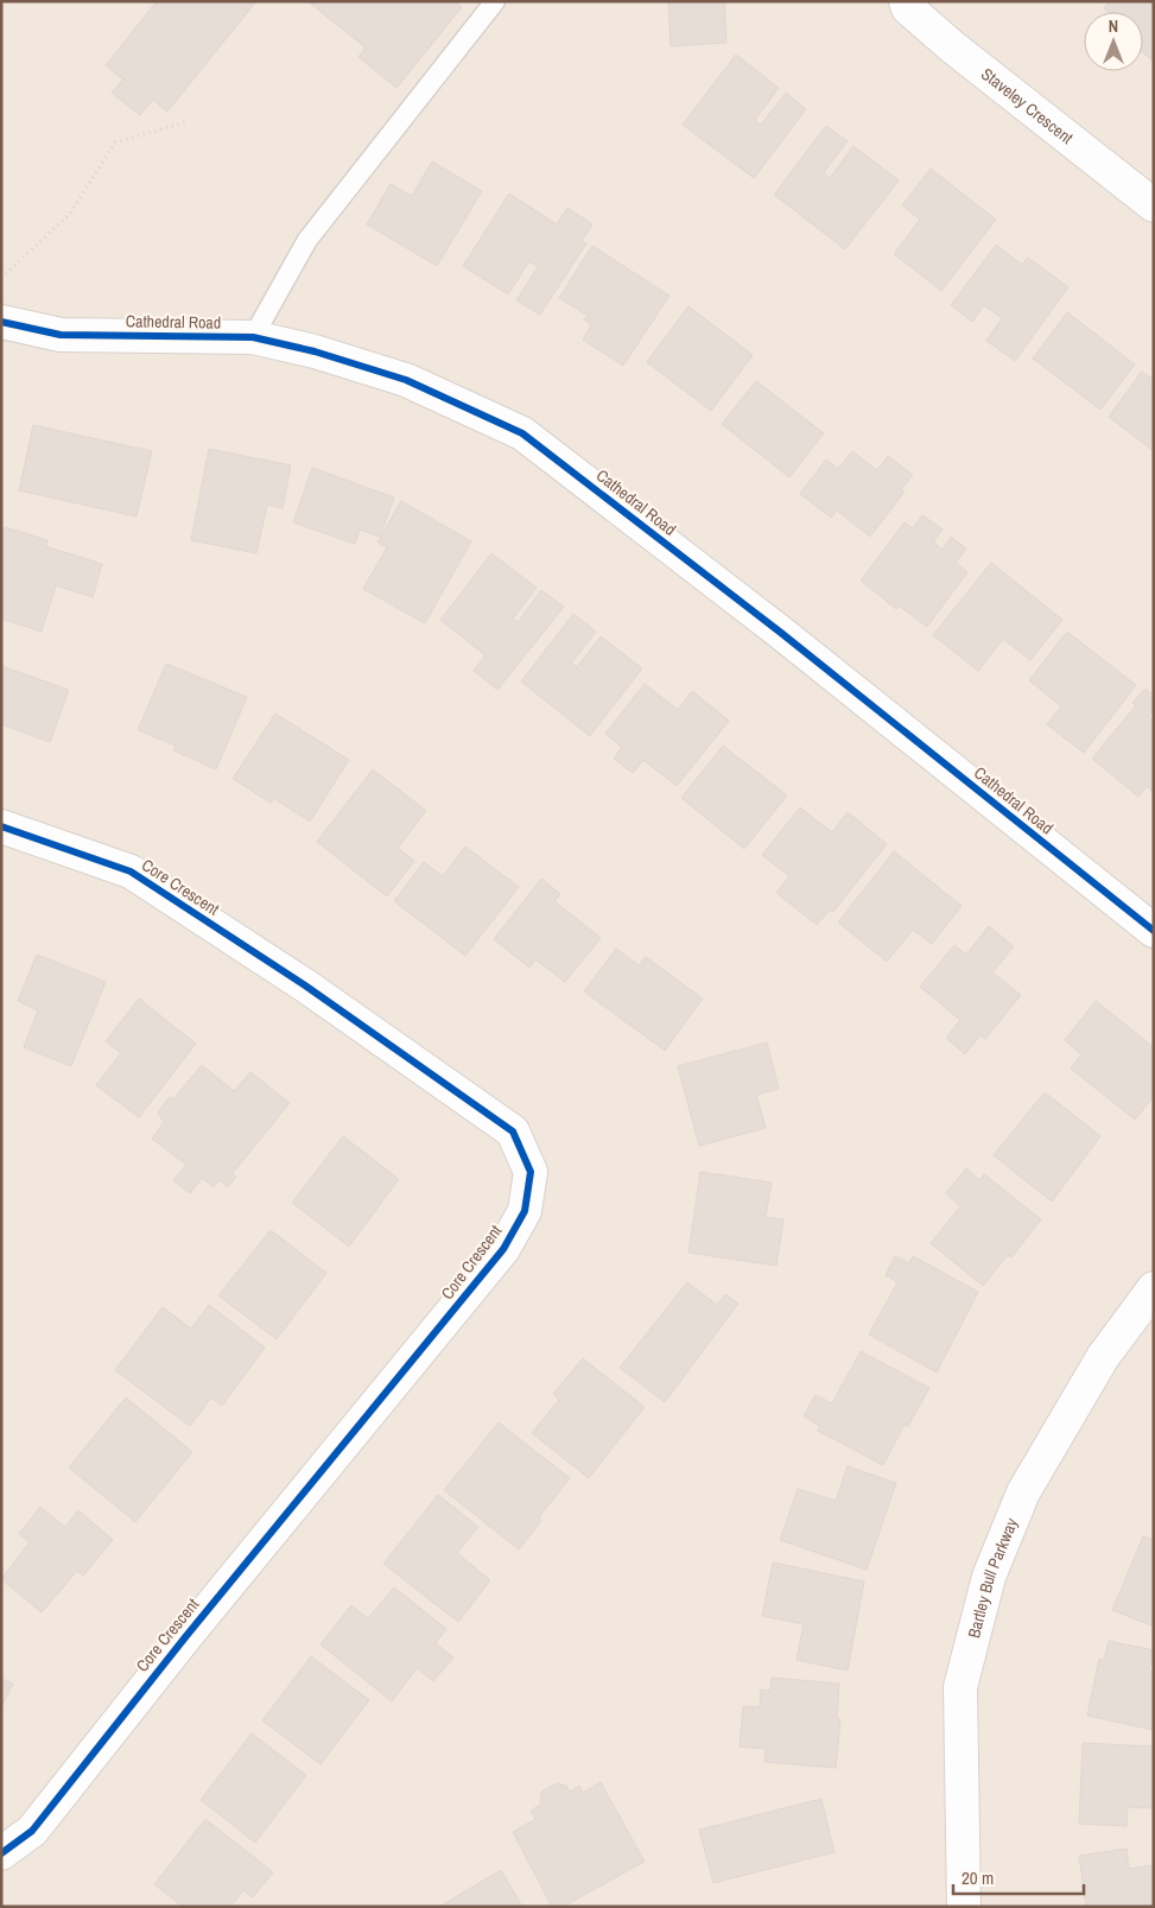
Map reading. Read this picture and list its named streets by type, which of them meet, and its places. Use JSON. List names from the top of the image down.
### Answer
{
  "streets": {
    "street": [
      "Staveley Crescent",
      "Cathedral Road",
      "Core Crescent",
      "Bartley Bull Parkway"
    ]
  },
  "scale_bar": "20 m",
  "north": "top"
}
